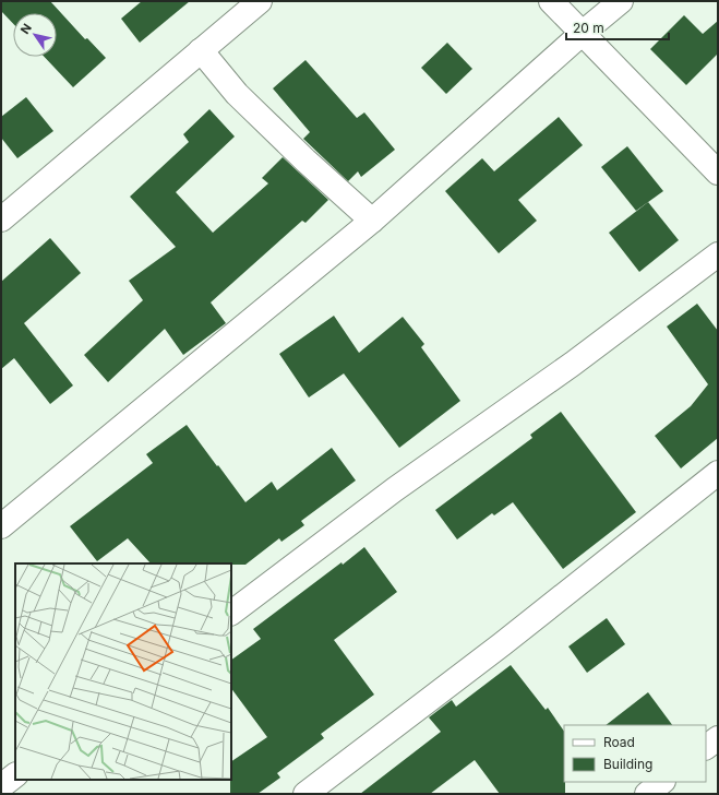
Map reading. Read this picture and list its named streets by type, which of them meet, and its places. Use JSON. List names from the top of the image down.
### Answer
{
  "legend": ["Road", "Building"],
  "scale_bar": "20 m",
  "north": "top left"
}
